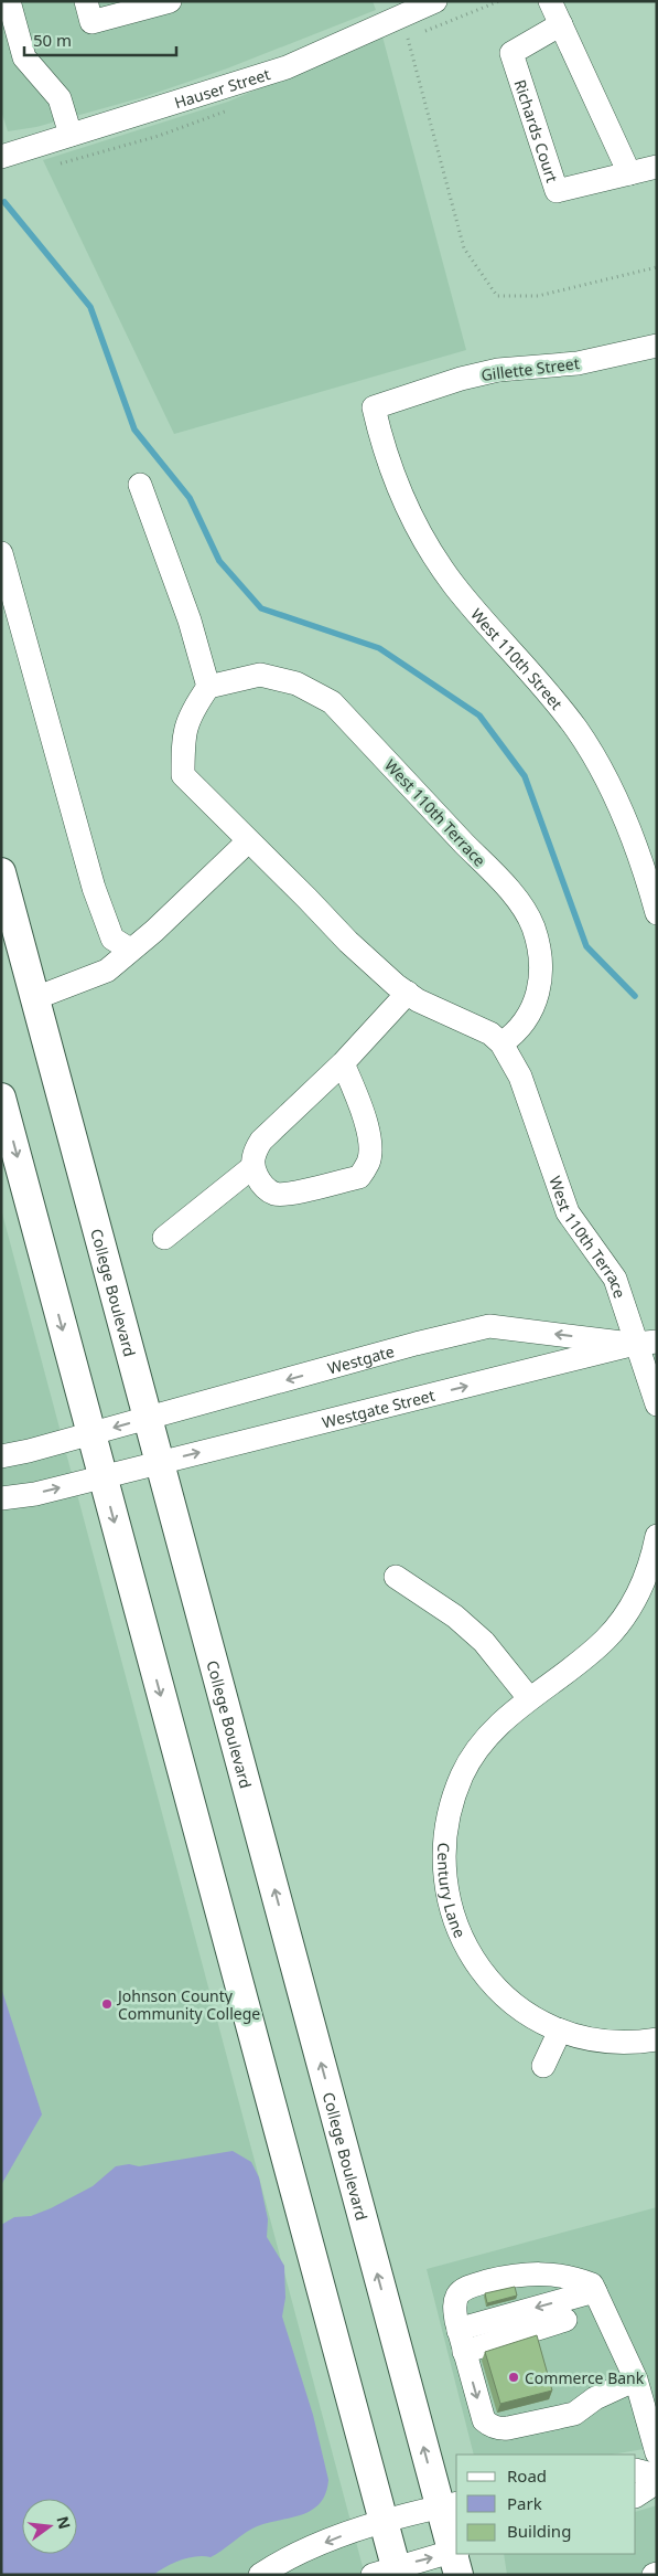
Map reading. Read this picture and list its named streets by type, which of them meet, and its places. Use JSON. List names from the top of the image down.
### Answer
{
  "streets": {
    "main road": ["College Boulevard"],
    "street": [
      "Hauser Street",
      "Richards Court",
      "Gillette Street",
      "West 110th Street",
      "West 110th Terrace",
      "Westgate",
      "Westgate Street",
      "Century Lane"
    ]
  },
  "crossings": [
    ["Gillette Street", "West 110th Street"],
    ["West 110th Terrace", "Westgate"],
    ["West 110th Terrace", "Westgate Street"],
    ["College Boulevard", "Westgate"],
    ["College Boulevard", "Westgate Street"],
    ["Westgate", "Westgate Street"]
  ],
  "one_way": ["Westgate", "Westgate Street"],
  "places": ["Johnson County Community College", "Commerce Bank"],
  "legend": ["Road", "Park", "Building"],
  "scale_bar": "50 m",
  "north": "right"
}
